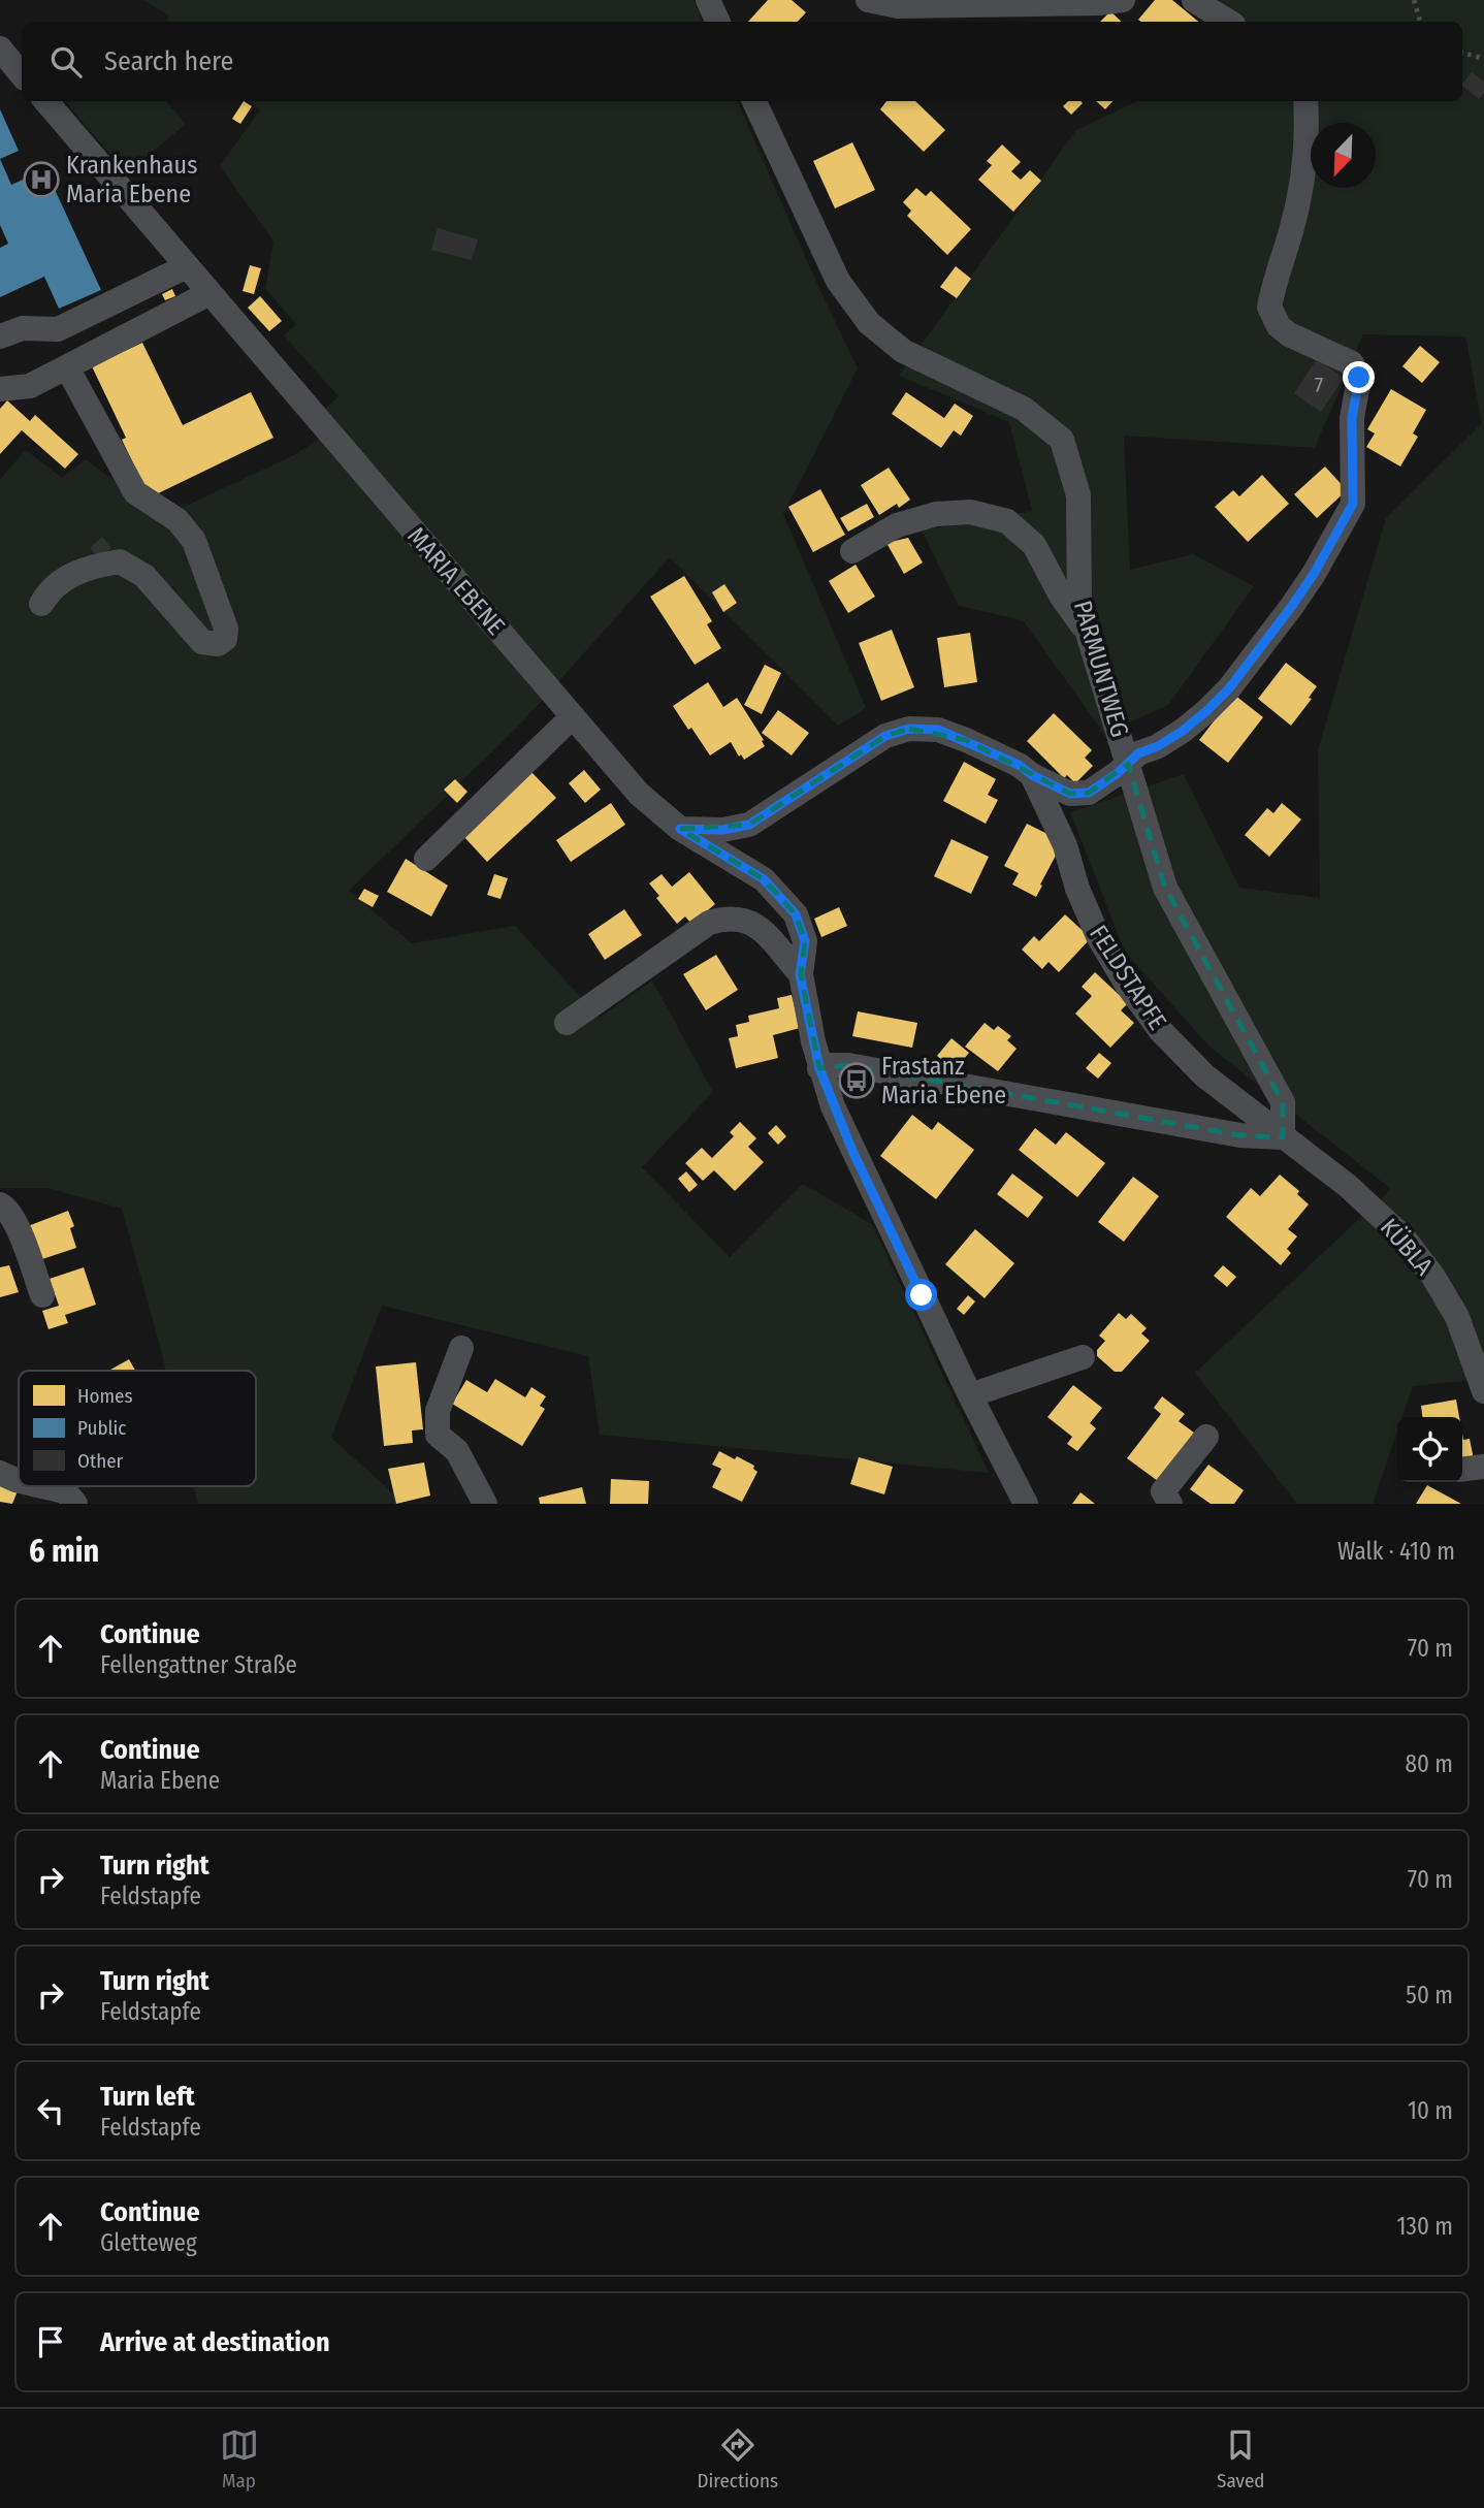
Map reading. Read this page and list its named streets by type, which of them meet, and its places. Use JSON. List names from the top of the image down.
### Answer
{
  "streets": {
    "street": [
      "MARIA EBENE",
      "PARMUNTWEG",
      "FELDSTAPFE",
      "KÜBLA"
    ]
  },
  "crossings": [
    ["PARMUNTWEG", "FELDSTAPFE"],
    ["PARMUNTWEG", "KÜBLA"],
    ["FELDSTAPFE", "KÜBLA"]
  ],
  "places": {
    "hospital": ["Krankenhaus Maria Ebene"],
    "bus stop": ["Frastanz Maria Ebene"]
  },
  "house_numbers": ["7"],
  "legend": ["Homes", "Public", "Other"],
  "north": "bottom left",
  "page": {
    "search": "Search here",
    "heading": ["6 min", "Walk · 410 m"],
    "list": [
      ["Continue", "Fellengattner Straße", "70 m"],
      ["Continue", "Maria Ebene", "80 m"],
      ["Turn right", "Feldstapfe", "70 m"],
      ["Turn right", "Feldstapfe", "50 m"],
      ["Turn left", "Feldstapfe", "10 m"],
      ["Continue", "Gletteweg", "130 m"],
      "Arrive at destination"
    ],
    "nav": ["Map", "Directions", "Saved"]
  }
}
